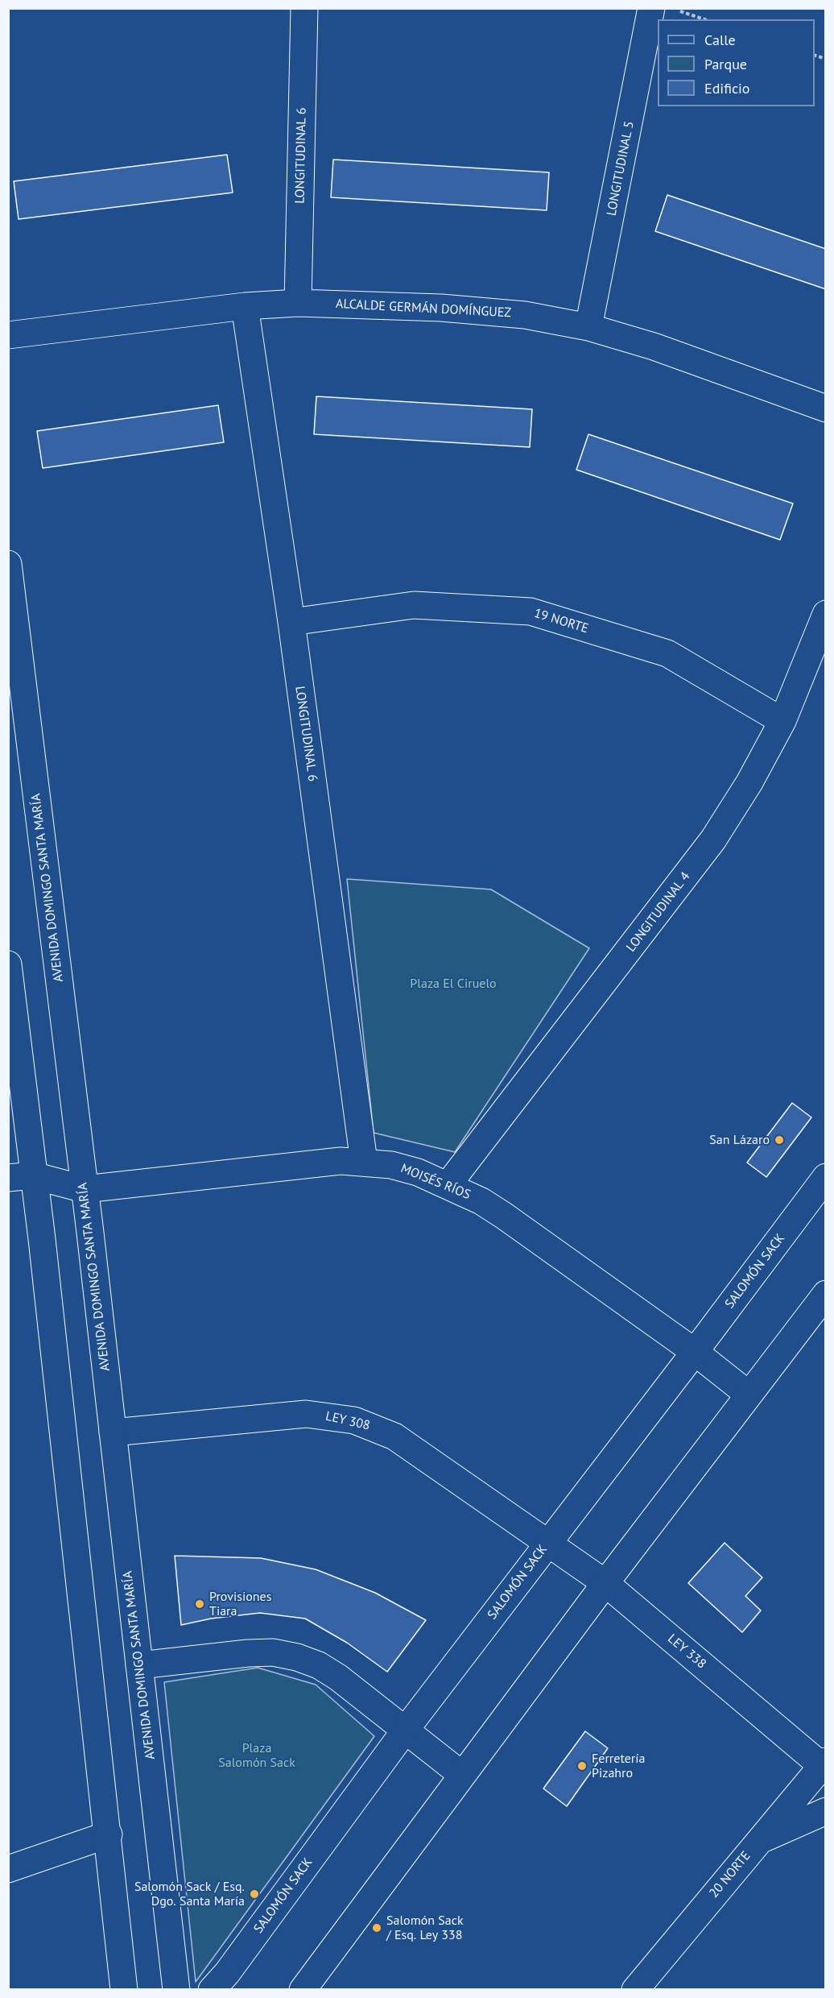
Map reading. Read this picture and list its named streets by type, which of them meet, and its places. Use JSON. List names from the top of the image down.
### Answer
{
  "streets": {
    "street": [
      "LONGITUDINAL 6",
      "LONGITUDINAL 5",
      "ALCALDE GERMÁN DOMÍNGUEZ",
      "19 NORTE",
      "AVENIDA DOMINGO SANTA MARÍA",
      "LONGITUDINAL 4",
      "MOISÉS RÍOS",
      "SALOMÓN SACK",
      "LEY 308",
      "LEY 338",
      "20 NORTE"
    ]
  },
  "crossings": [
    ["LONGITUDINAL 6", "ALCALDE GERMÁN DOMÍNGUEZ"],
    ["LONGITUDINAL 6", "19 NORTE"],
    ["LONGITUDINAL 6", "MOISÉS RÍOS"],
    ["LONGITUDINAL 5", "ALCALDE GERMÁN DOMÍNGUEZ"],
    ["19 NORTE", "LONGITUDINAL 4"],
    ["AVENIDA DOMINGO SANTA MARÍA", "MOISÉS RÍOS"],
    ["AVENIDA DOMINGO SANTA MARÍA", "LEY 308"],
    ["LONGITUDINAL 4", "MOISÉS RÍOS"],
    ["MOISÉS RÍOS", "SALOMÓN SACK"],
    ["SALOMÓN SACK", "LEY 308"],
    ["SALOMÓN SACK", "LEY 338"],
    ["LEY 308", "LEY 338"],
    ["LEY 338", "20 NORTE"]
  ],
  "parks": ["Plaza El Ciruelo", "Plaza Salomón Sack"],
  "places": [
    "San Lázaro",
    "Provisiones Tiara",
    "Ferretería Pizahro",
    "Salomón Sack / Esq. Dgo. Santa María",
    "Salomón Sack / Esq. Ley 338"
  ],
  "legend": ["Calle", "Parque", "Edificio"]
}
